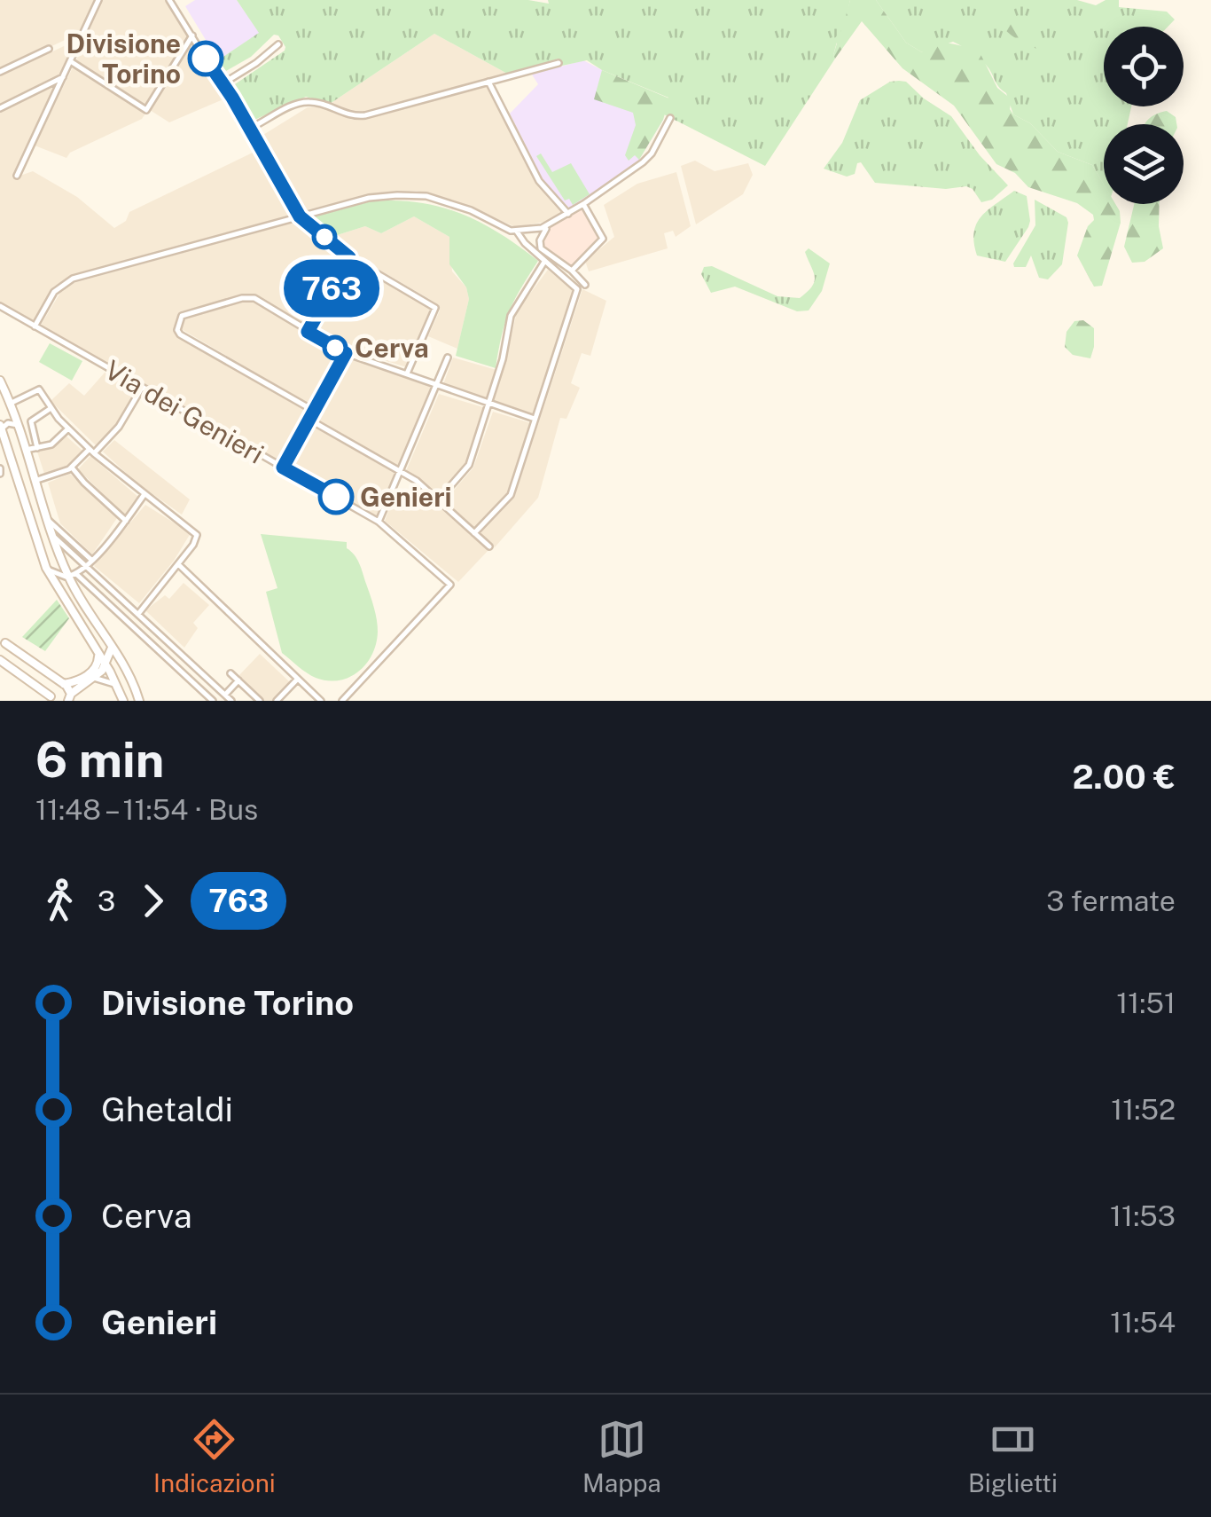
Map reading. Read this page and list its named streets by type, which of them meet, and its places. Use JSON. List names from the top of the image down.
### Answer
{
  "streets": {
    "street": ["Via dei Genieri"]
  },
  "places": ["Divisione Torino", "Cerva", "Genieri"],
  "lines": ["bus line 763"],
  "page": {
    "on_map": "763",
    "heading": ["6 min", "11:48 – 11:54 · Bus", "2.00 €"],
    "legs": ["3", "763", "3 fermate"],
    "list": [
      {
        "name": "Divisione Torino",
        "value": "11:51"
      },
      {
        "name": "Ghetaldi",
        "value": "11:52"
      },
      {
        "name": "Cerva",
        "value": "11:53"
      },
      {
        "name": "Genieri",
        "value": "11:54"
      }
    ],
    "tabs": ["Indicazioni", "Mappa", "Biglietti"]
  }
}
